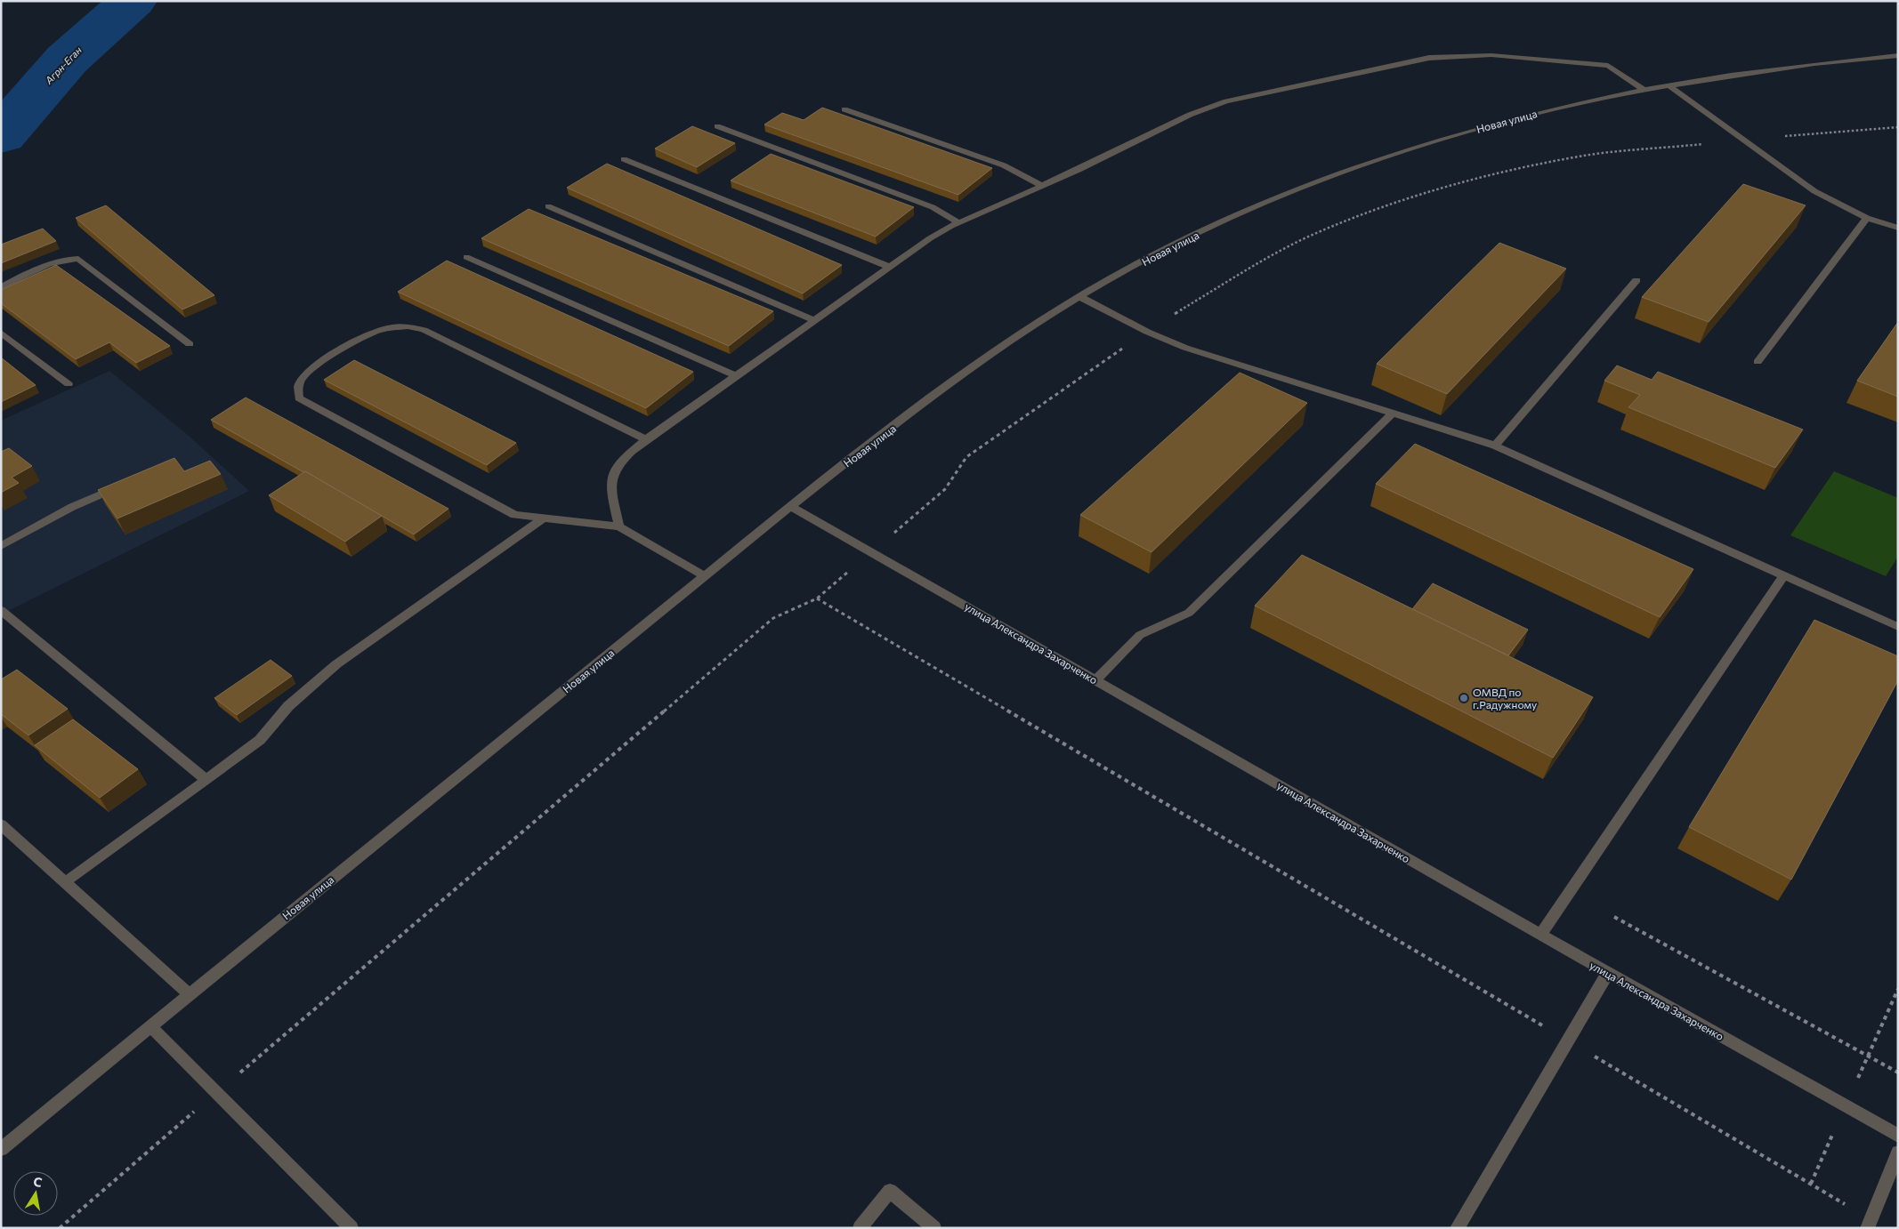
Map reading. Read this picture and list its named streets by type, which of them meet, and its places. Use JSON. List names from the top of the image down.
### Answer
{
  "streets": {
    "street": ["Новая улица", "улица Александра Захарченко"]
  },
  "crossings": [
    ["Новая улица", "улица Александра Захарченко"]
  ],
  "water": ["Агрн-Еган"],
  "places": ["ОМВД по г.Радужному"],
  "north": "top"
}
